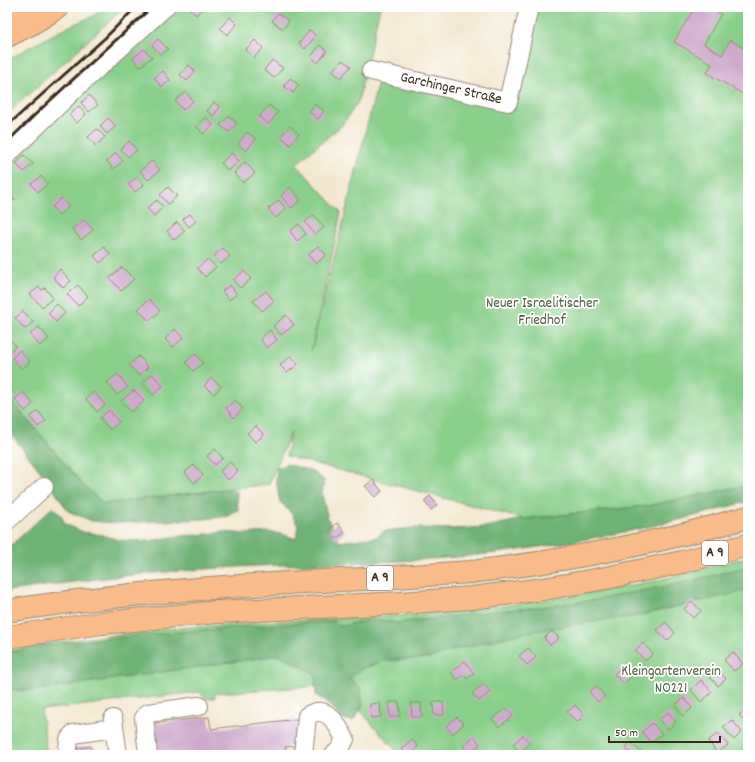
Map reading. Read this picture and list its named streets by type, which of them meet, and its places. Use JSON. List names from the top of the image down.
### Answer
{
  "streets": {
    "main road": ["A 9"],
    "lane": ["Garchinger Straße"]
  },
  "parks": ["Neuer Israelitischer Friedhof", "Kleingartenverein NO221"],
  "scale_bar": "50 m"
}
